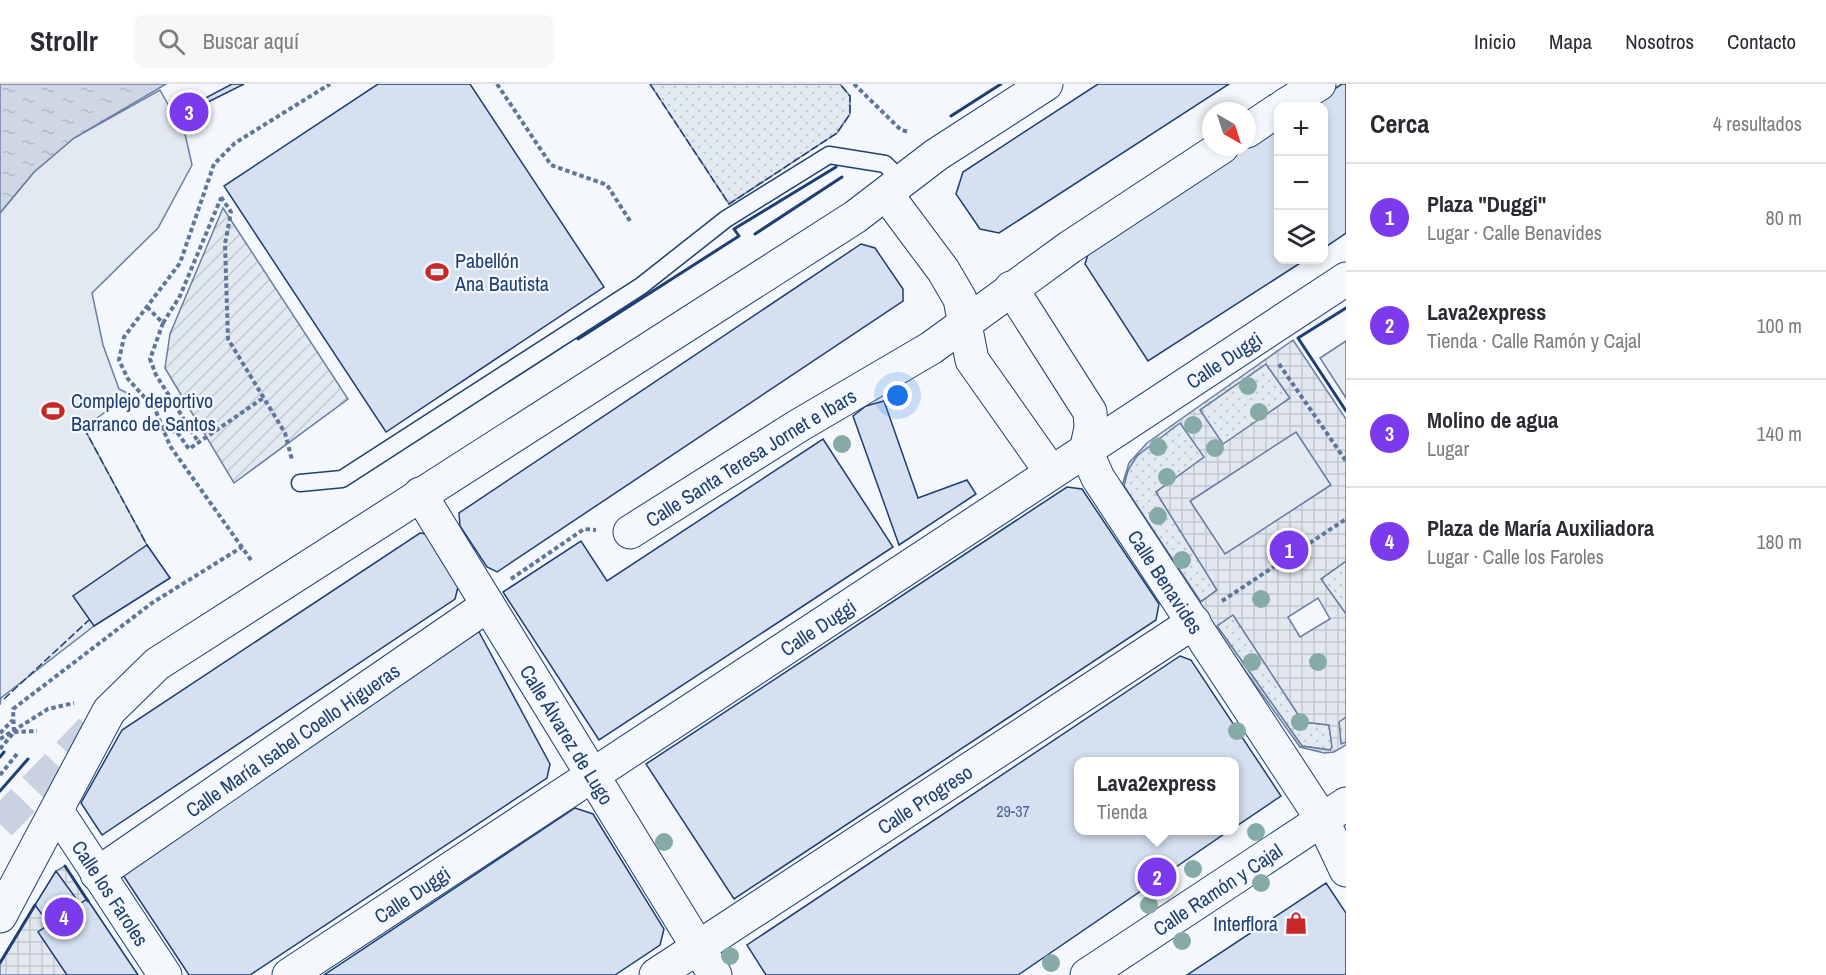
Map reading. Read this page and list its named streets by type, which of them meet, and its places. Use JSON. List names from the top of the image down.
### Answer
{
  "streets": {
    "street": [
      "Calle Duggi",
      "Calle Santa Teresa Jornet e Ibars",
      "Calle Benavides",
      "Calle Álvarez de Lugo",
      "Calle María Isabel Coello Higueras",
      "Calle Progreso",
      "Calle Ramón y Cajal",
      "Calle los Faroles"
    ]
  },
  "crossings": [
    ["Calle Duggi", "Calle Benavides"],
    ["Calle Duggi", "Calle Álvarez de Lugo"],
    ["Calle Santa Teresa Jornet e Ibars", "Calle Álvarez de Lugo"],
    ["Calle Santa Teresa Jornet e Ibars", "Calle María Isabel Coello Higueras"],
    ["Calle Benavides", "Calle Progreso"],
    ["Calle Benavides", "Calle Ramón y Cajal"],
    ["Calle Álvarez de Lugo", "Calle María Isabel Coello Higueras"],
    ["Calle Álvarez de Lugo", "Calle Progreso"],
    ["Calle María Isabel Coello Higueras", "Calle los Faroles"]
  ],
  "places": {
    "sports": ["Pabellón Ana Bautista", "Complejo deportivo Barranco de Santos"],
    "shop": ["Interflora"]
  },
  "house_numbers": ["29-37"],
  "north": "bottom right",
  "page": {
    "header": "Strollr",
    "search": "Buscar aquí",
    "nav": [
      "Inicio",
      "Mapa",
      "Nosotros",
      "Contacto"
    ],
    "heading": ["Cerca", "4 resultados"],
    "pins": [
      "3",
      "1",
      "2",
      "4"
    ],
    "map_buttons": ["+", "−"],
    "list": [
      {
        "mark": "1",
        "name": "Plaza \"Duggi\"",
        "note": "Lugar · Calle Benavides",
        "value": "80 m"
      },
      {
        "mark": "2",
        "name": "Lava2express",
        "note": "Tienda · Calle Ramón y Cajal",
        "value": "100 m"
      },
      {
        "mark": "3",
        "name": "Molino de agua",
        "note": "Lugar",
        "value": "140 m"
      },
      {
        "mark": "4",
        "name": "Plaza de María Auxiliadora",
        "note": "Lugar · Calle los Faroles",
        "value": "180 m"
      }
    ],
    "popup": ["Lava2express", "Tienda"]
  }
}
